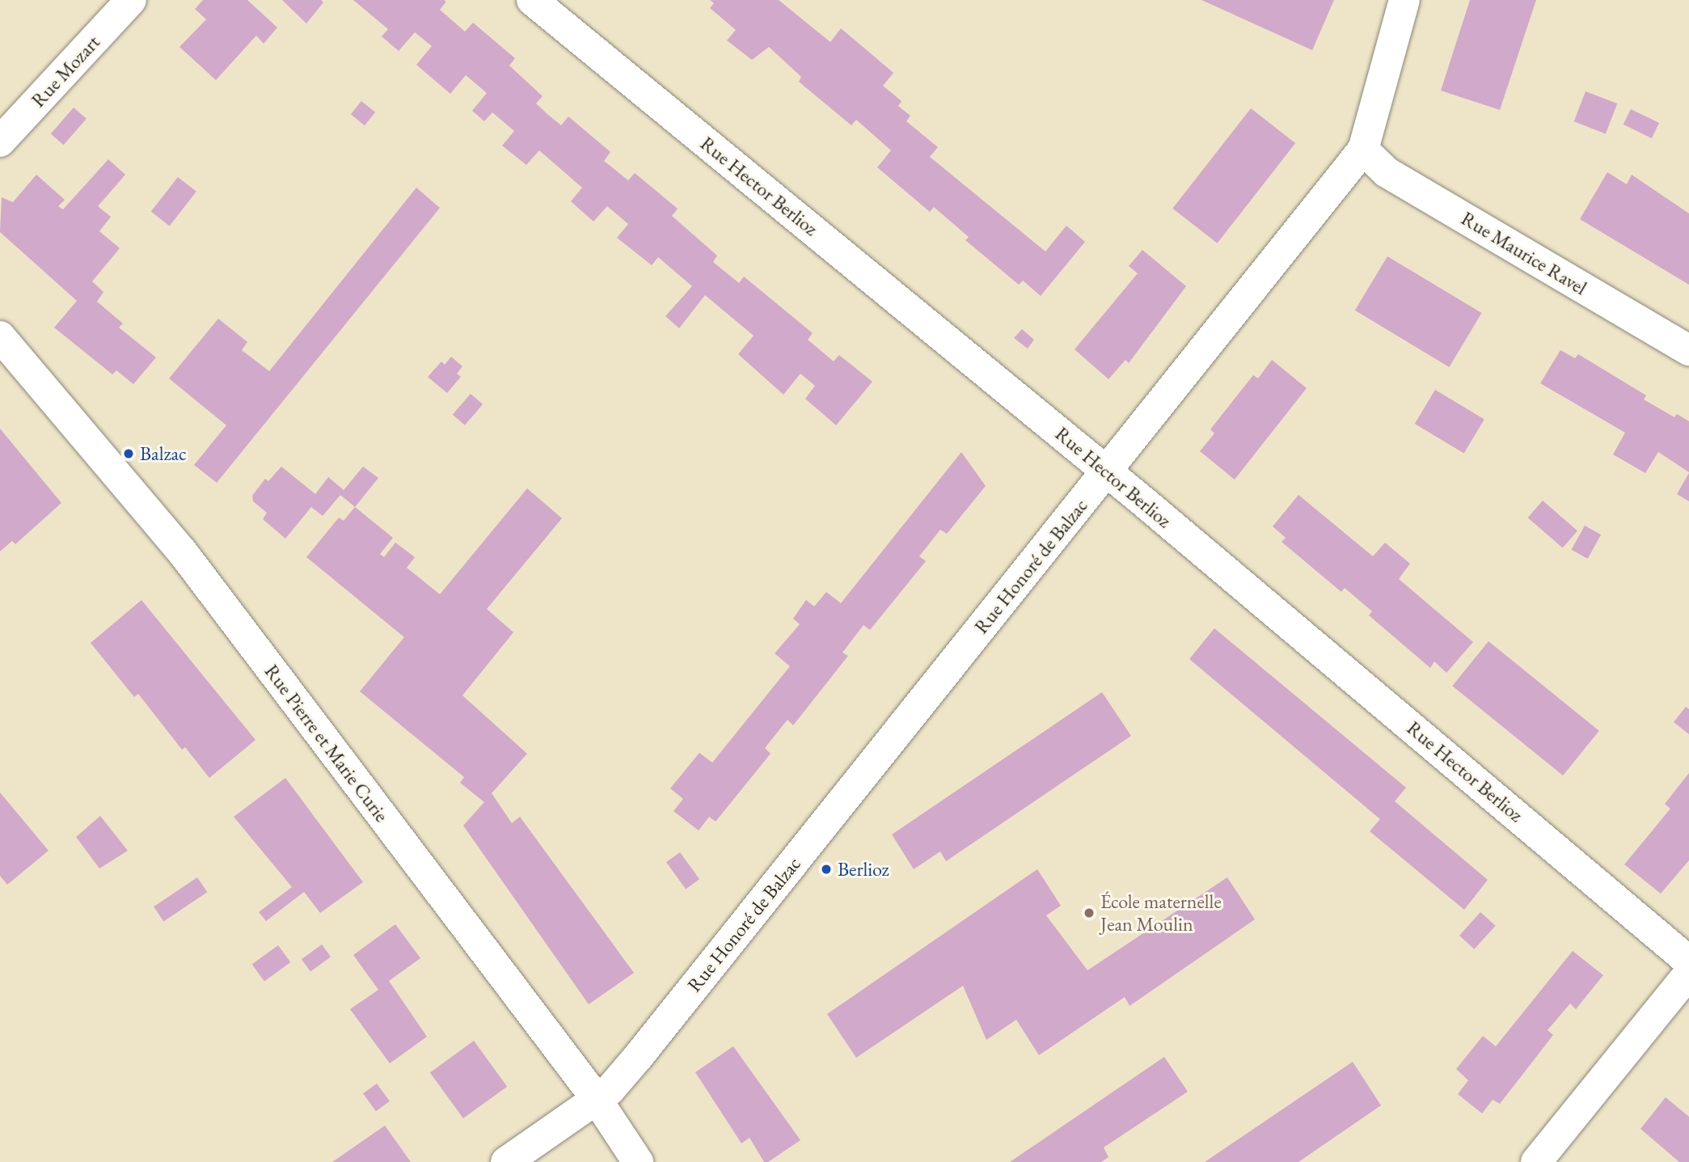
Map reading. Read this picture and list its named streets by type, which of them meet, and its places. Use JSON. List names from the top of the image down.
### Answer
{
  "streets": {
    "street": [
      "Rue Mozart",
      "Rue Hector Berlioz",
      "Rue Maurice Ravel",
      "Rue Honoré de Balzac",
      "Rue Pierre et Marie Curie"
    ]
  },
  "crossings": [
    ["Rue Hector Berlioz", "Rue Honoré de Balzac"],
    ["Rue Maurice Ravel", "Rue Honoré de Balzac"],
    ["Rue Honoré de Balzac", "Rue Pierre et Marie Curie"]
  ],
  "places": ["Balzac", "Berlioz", "École maternelle Jean Moulin"]
}
